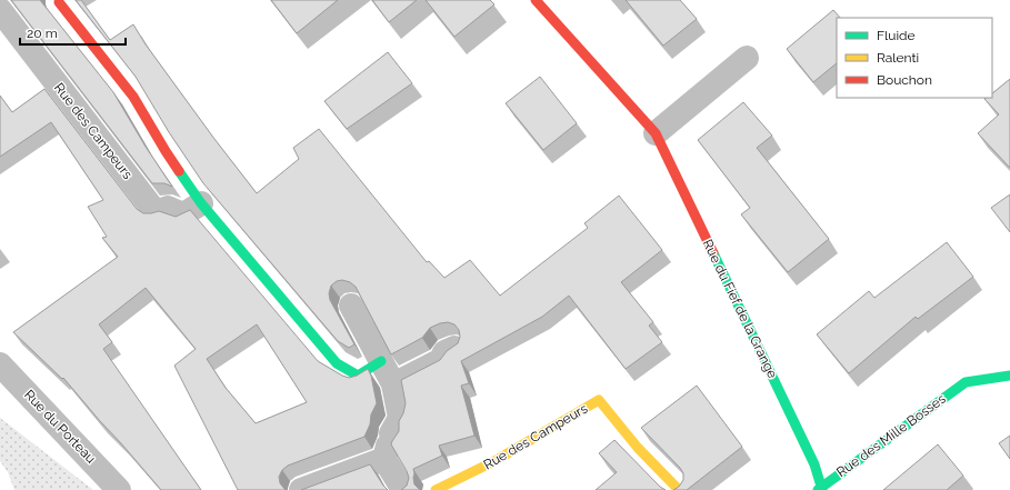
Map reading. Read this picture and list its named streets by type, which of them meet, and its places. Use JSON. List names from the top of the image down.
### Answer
{
  "streets": {
    "street": [
      "Rue des Campeurs",
      "Rue du Fief de la Grange",
      "Rue du Porteau",
      "Rue des Mille Bosses"
    ]
  },
  "crossings": [
    ["Rue du Fief de la Grange", "Rue des Mille Bosses"]
  ],
  "legend": ["Fluide", "Ralenti", "Bouchon"],
  "scale_bar": "20 m"
}
